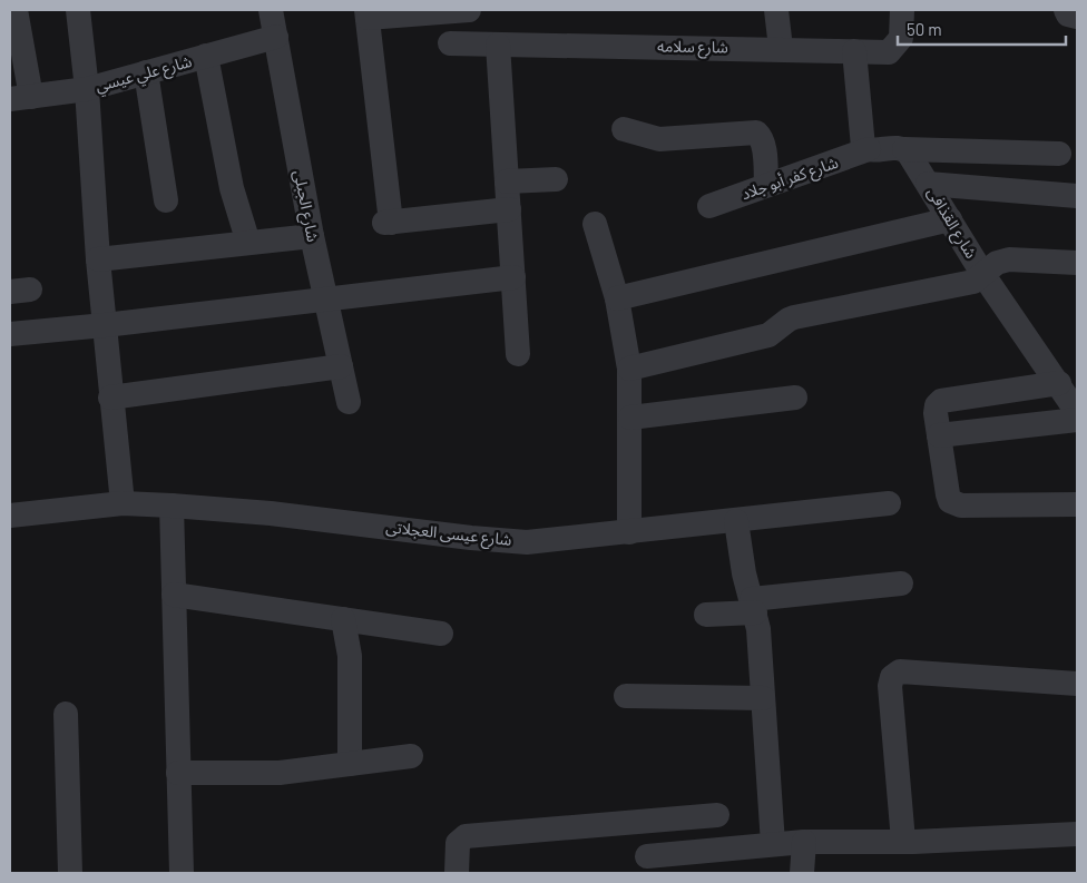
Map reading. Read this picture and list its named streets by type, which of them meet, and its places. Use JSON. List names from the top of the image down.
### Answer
{
  "streets": {
    "street": [
      "شارع سلامه",
      "شارع علي عيسي",
      "شارع كفر أبو جلاد",
      "شارع الجبلى",
      "شارع القذافى",
      "شارع عيسى العجلاتى"
    ]
  },
  "crossings": [
    ["شارع علي عيسي", "شارع الجبلى"]
  ],
  "scale_bar": "50 m"
}
